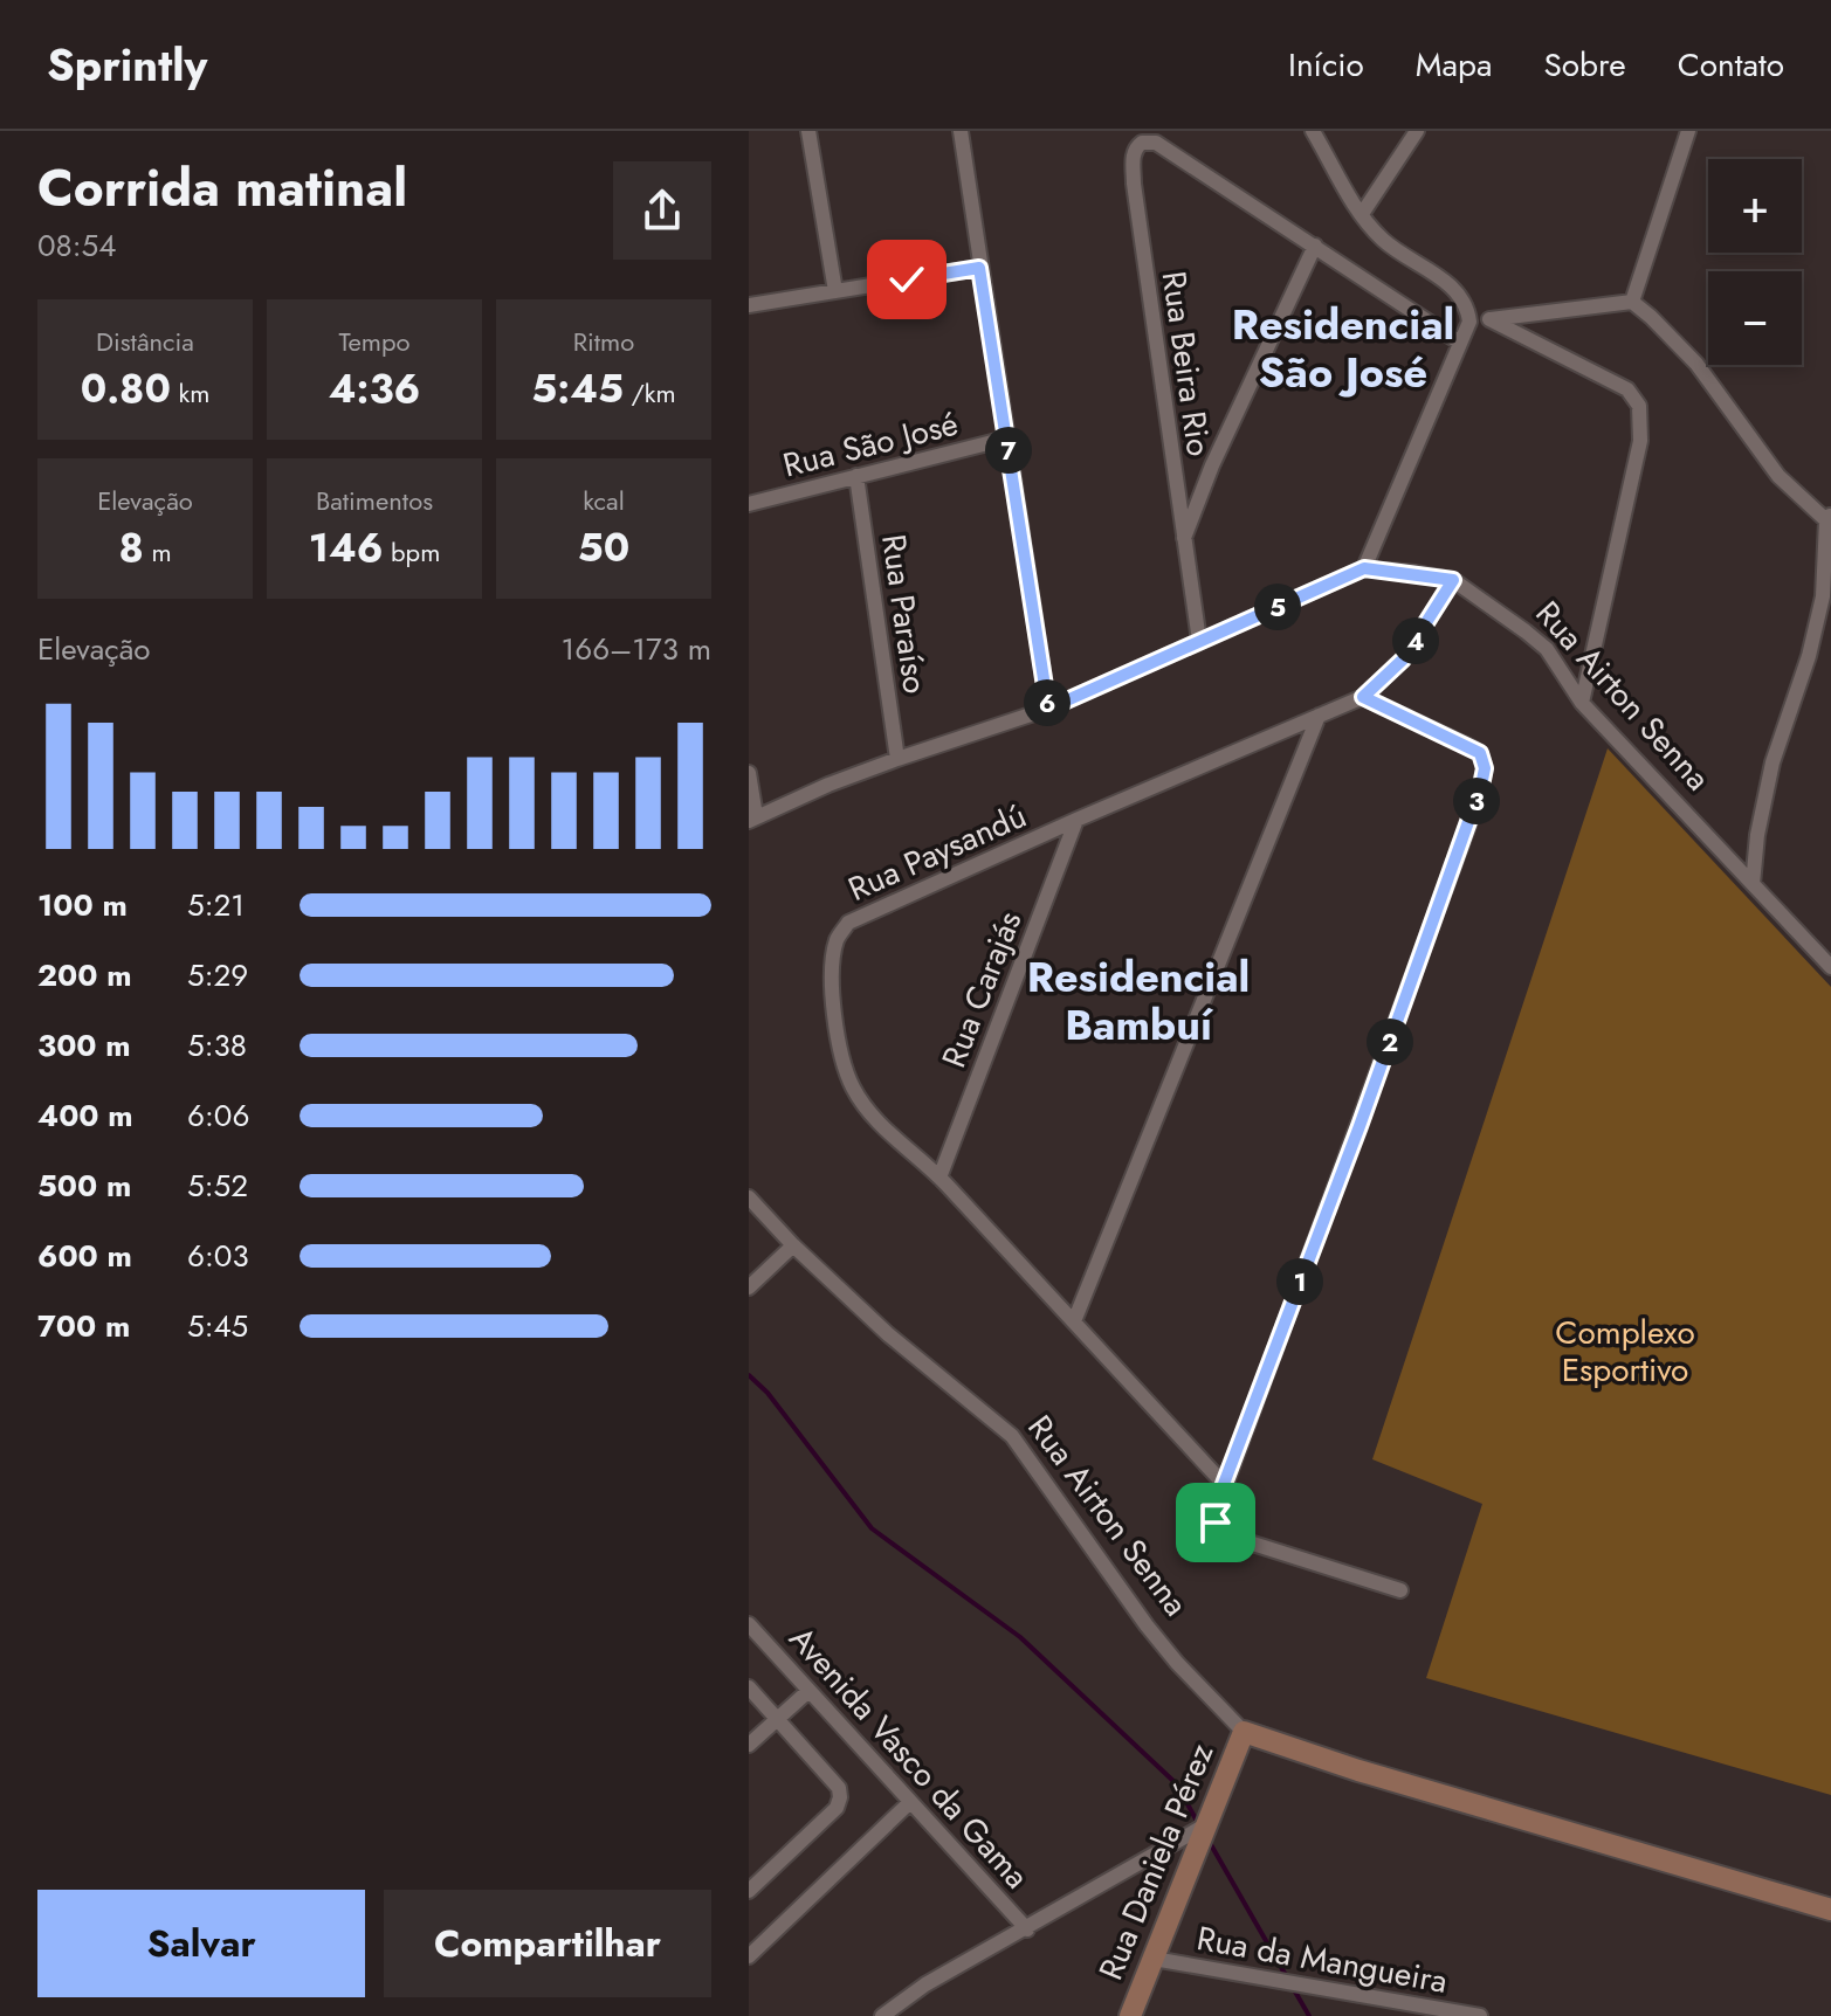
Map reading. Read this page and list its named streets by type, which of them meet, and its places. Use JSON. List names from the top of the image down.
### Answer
{
  "streets": {
    "street": [
      "Rua Beira Rio",
      "Rua São José",
      "Rua Paraíso",
      "Rua Airton Senna",
      "Rua Paysandú",
      "Rua Carajás",
      "Avenida Vasco da Gama",
      "Rua Daniela Pérez",
      "Rua da Mangueira"
    ]
  },
  "crossings": [
    ["Rua São José", "Rua Paraíso"],
    ["Rua Airton Senna", "Rua Paysandú"],
    ["Rua Airton Senna", "Rua Daniela Pérez"],
    ["Rua Paysandú", "Rua Carajás"],
    ["Rua Daniela Pérez", "Rua da Mangueira"]
  ],
  "districts": ["Residencial São José", "Residencial Bambuí"],
  "parks": ["Complexo Esportivo"],
  "page": {
    "header": "Sprintly",
    "nav": [
      "Início",
      "Mapa",
      "Sobre",
      "Contato"
    ],
    "heading": ["Corrida matinal", "08:54"],
    "map_buttons": ["+", "−"],
    "stats": [
      ["Distância", "0.80 km"],
      ["Tempo", "4:36"],
      ["Ritmo", "5:45 /km"],
      ["Elevação", "8 m"],
      ["Batimentos", "146 bpm"],
      ["kcal", "50"]
    ],
    "pins": [
      "7",
      "5",
      "4",
      "6",
      "3",
      "2",
      "1"
    ],
    "chart": ["Elevação", "166–173 m"],
    "list": [
      {
        "name": "100 m",
        "note": "5:21"
      },
      {
        "name": "200 m",
        "note": "5:29"
      },
      {
        "name": "300 m",
        "note": "5:38"
      },
      {
        "name": "400 m",
        "note": "6:06"
      },
      {
        "name": "500 m",
        "note": "5:52"
      },
      {
        "name": "600 m",
        "note": "6:03"
      },
      {
        "name": "700 m",
        "note": "5:45"
      }
    ],
    "buttons": ["Salvar", "Compartilhar"]
  }
}
